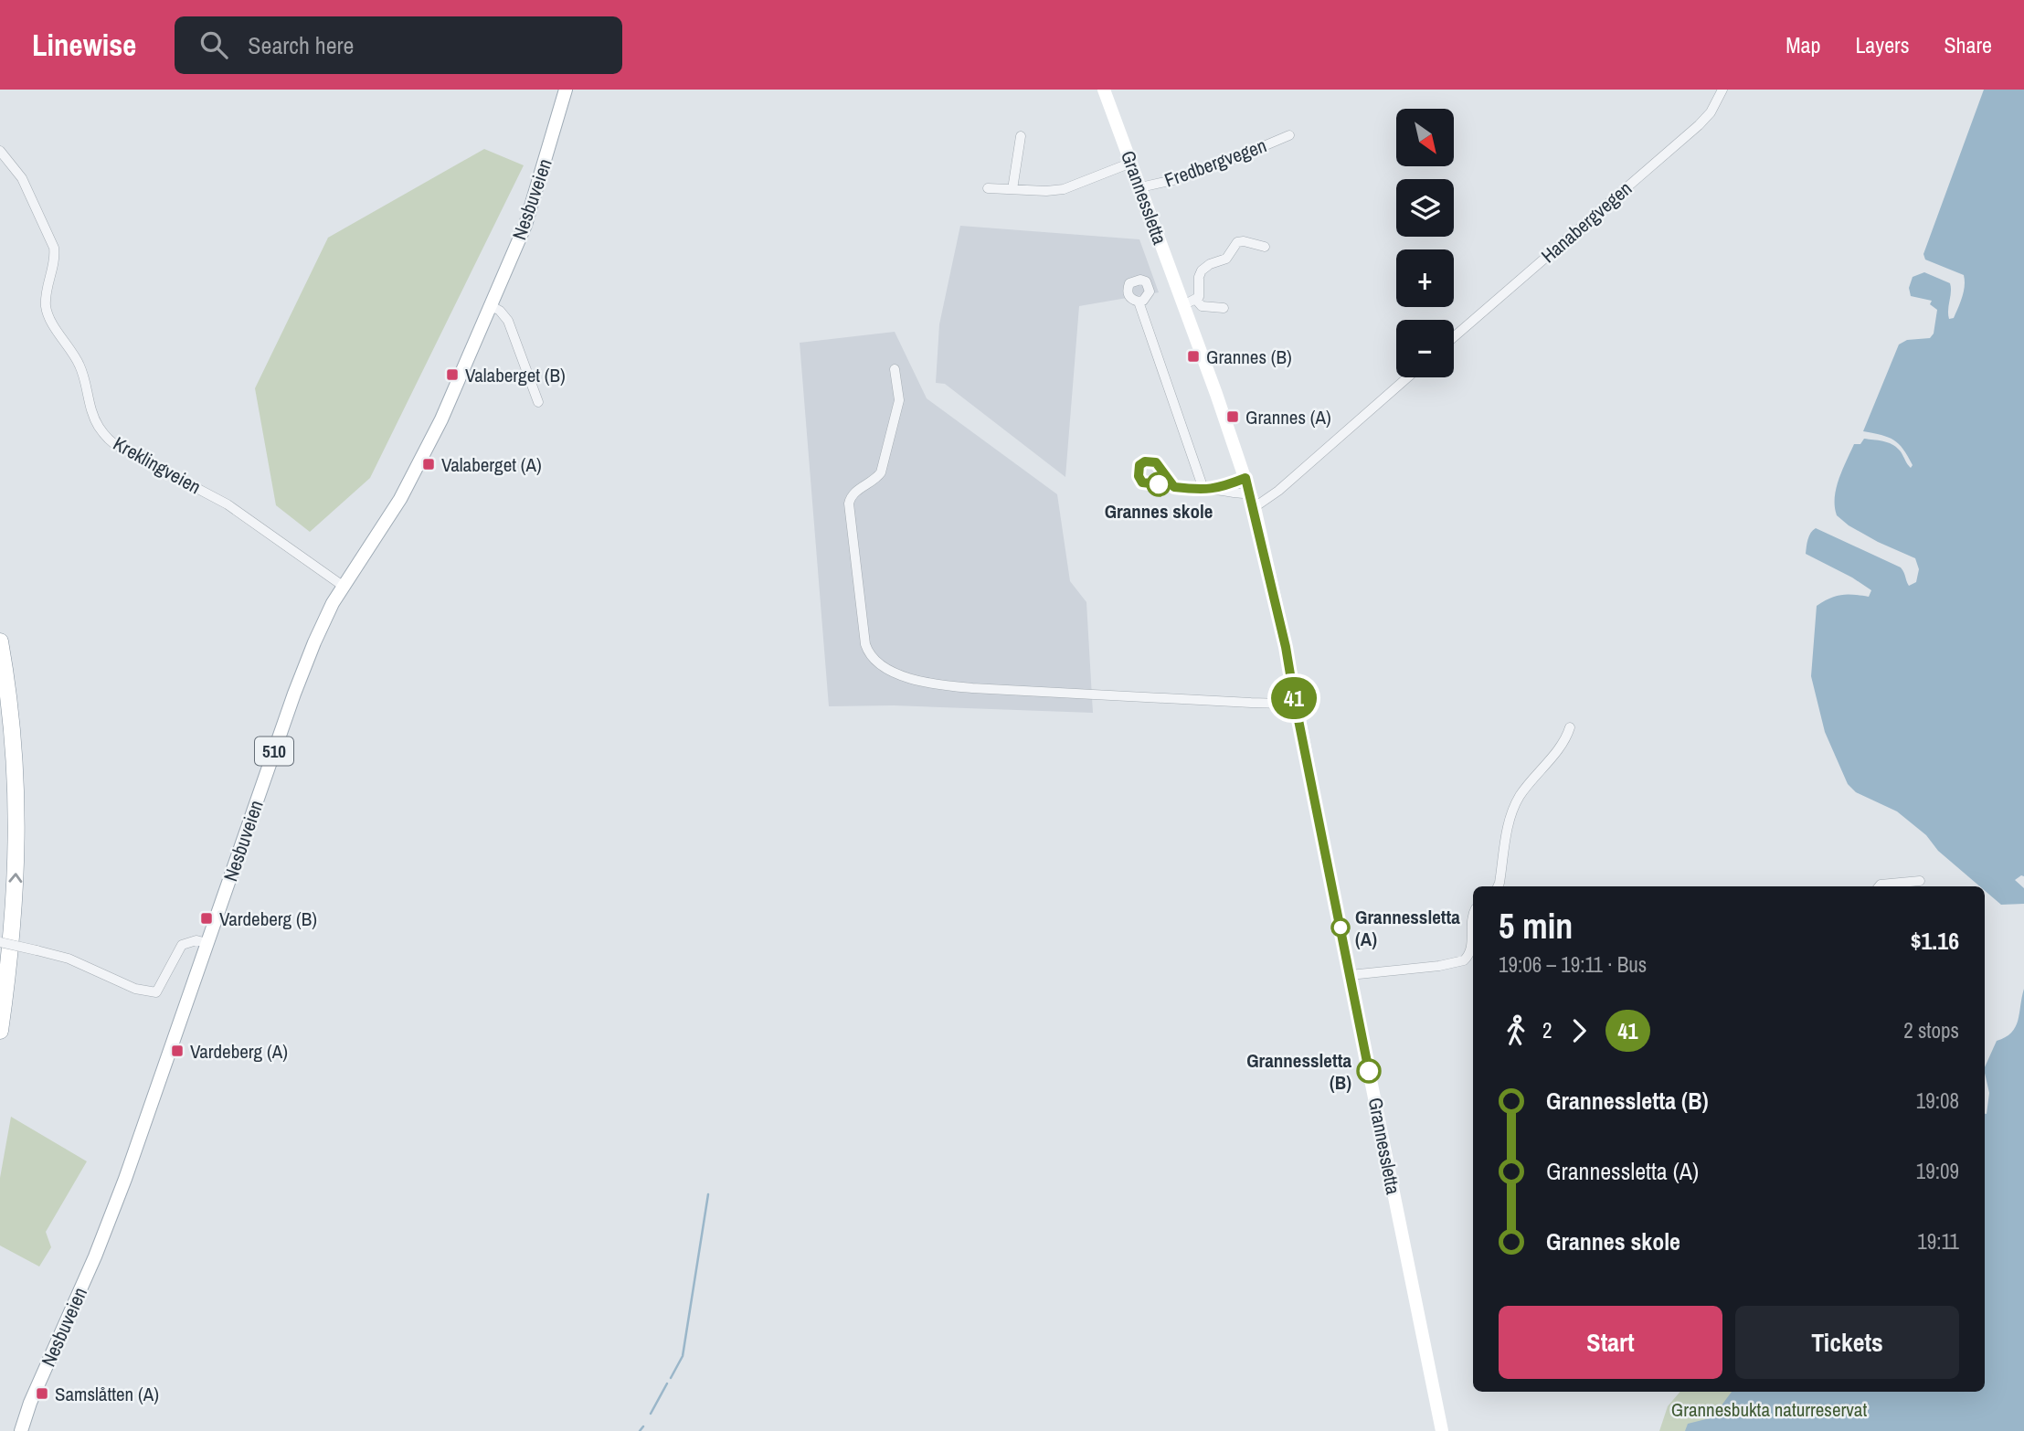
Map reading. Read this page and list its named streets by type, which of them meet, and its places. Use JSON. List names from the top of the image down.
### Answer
{
  "streets": {
    "main road": ["Grannessletta", "Nesbuveien", "510"],
    "street": ["Fredbergvegen", "Hanabergvegen", "Kreklingveien"]
  },
  "crossings": [
    ["Fredbergvegen", "Grannessletta"],
    ["Nesbuveien", "Kreklingveien"]
  ],
  "parks": ["Grannesbukta naturreservat"],
  "places": {
    "transit": [
      "Grannes (B)",
      "Valaberget (B)",
      "Grannes (A)",
      "Valaberget (A)",
      "Vardeberg (B)",
      "Vardeberg (A)",
      "Samslåtten (A)"
    ],
    "other": ["Grannes skole", "Grannessletta (A)", "Grannessletta (B)"]
  },
  "lines": ["bus line 41"],
  "north": "bottom right",
  "page": {
    "header": "Linewise",
    "search": "Search here",
    "nav": ["Map", "Layers", "Share"],
    "on_map": "41",
    "map_buttons": ["+", "−"],
    "heading": ["5 min", "19:06 – 19:11 · Bus", "$1.16"],
    "legs": ["2", "41", "2 stops"],
    "list": [
      {
        "name": "Grannessletta (B)",
        "value": "19:08"
      },
      {
        "name": "Grannessletta (A)",
        "value": "19:09"
      },
      {
        "name": "Grannes skole",
        "value": "19:11"
      }
    ],
    "buttons": ["Start", "Tickets"]
  }
}
